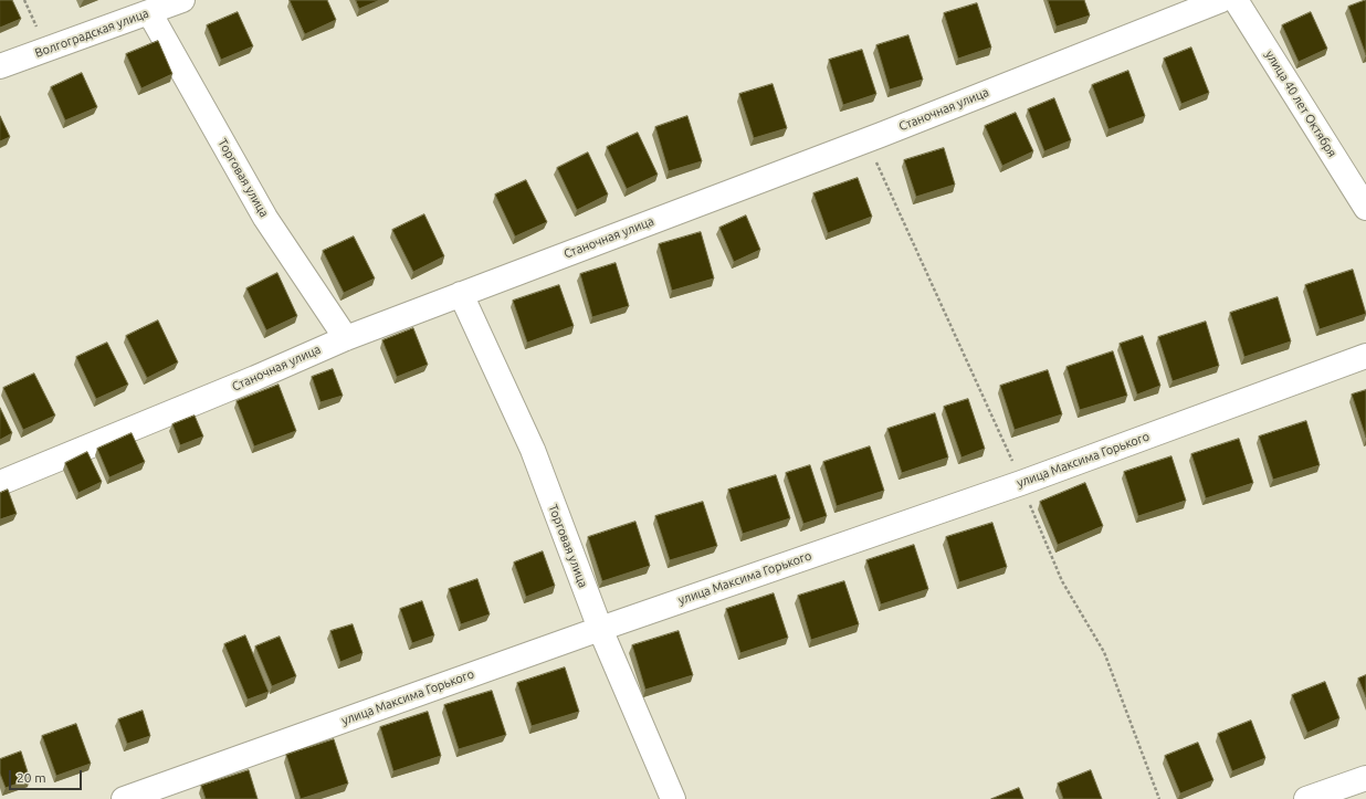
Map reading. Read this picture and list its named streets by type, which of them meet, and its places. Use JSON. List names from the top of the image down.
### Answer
{
  "streets": {
    "street": [
      "Волгоградская улица",
      "улица 40 лет Октября",
      "Станочная улица",
      "Торговая улица",
      "улица Максима Горького"
    ]
  },
  "crossings": [
    ["Волгоградская улица", "Торговая улица"],
    ["Станочная улица", "Торговая улица"],
    ["Торговая улица", "улица Максима Горького"]
  ],
  "scale_bar": "20 m"
}
